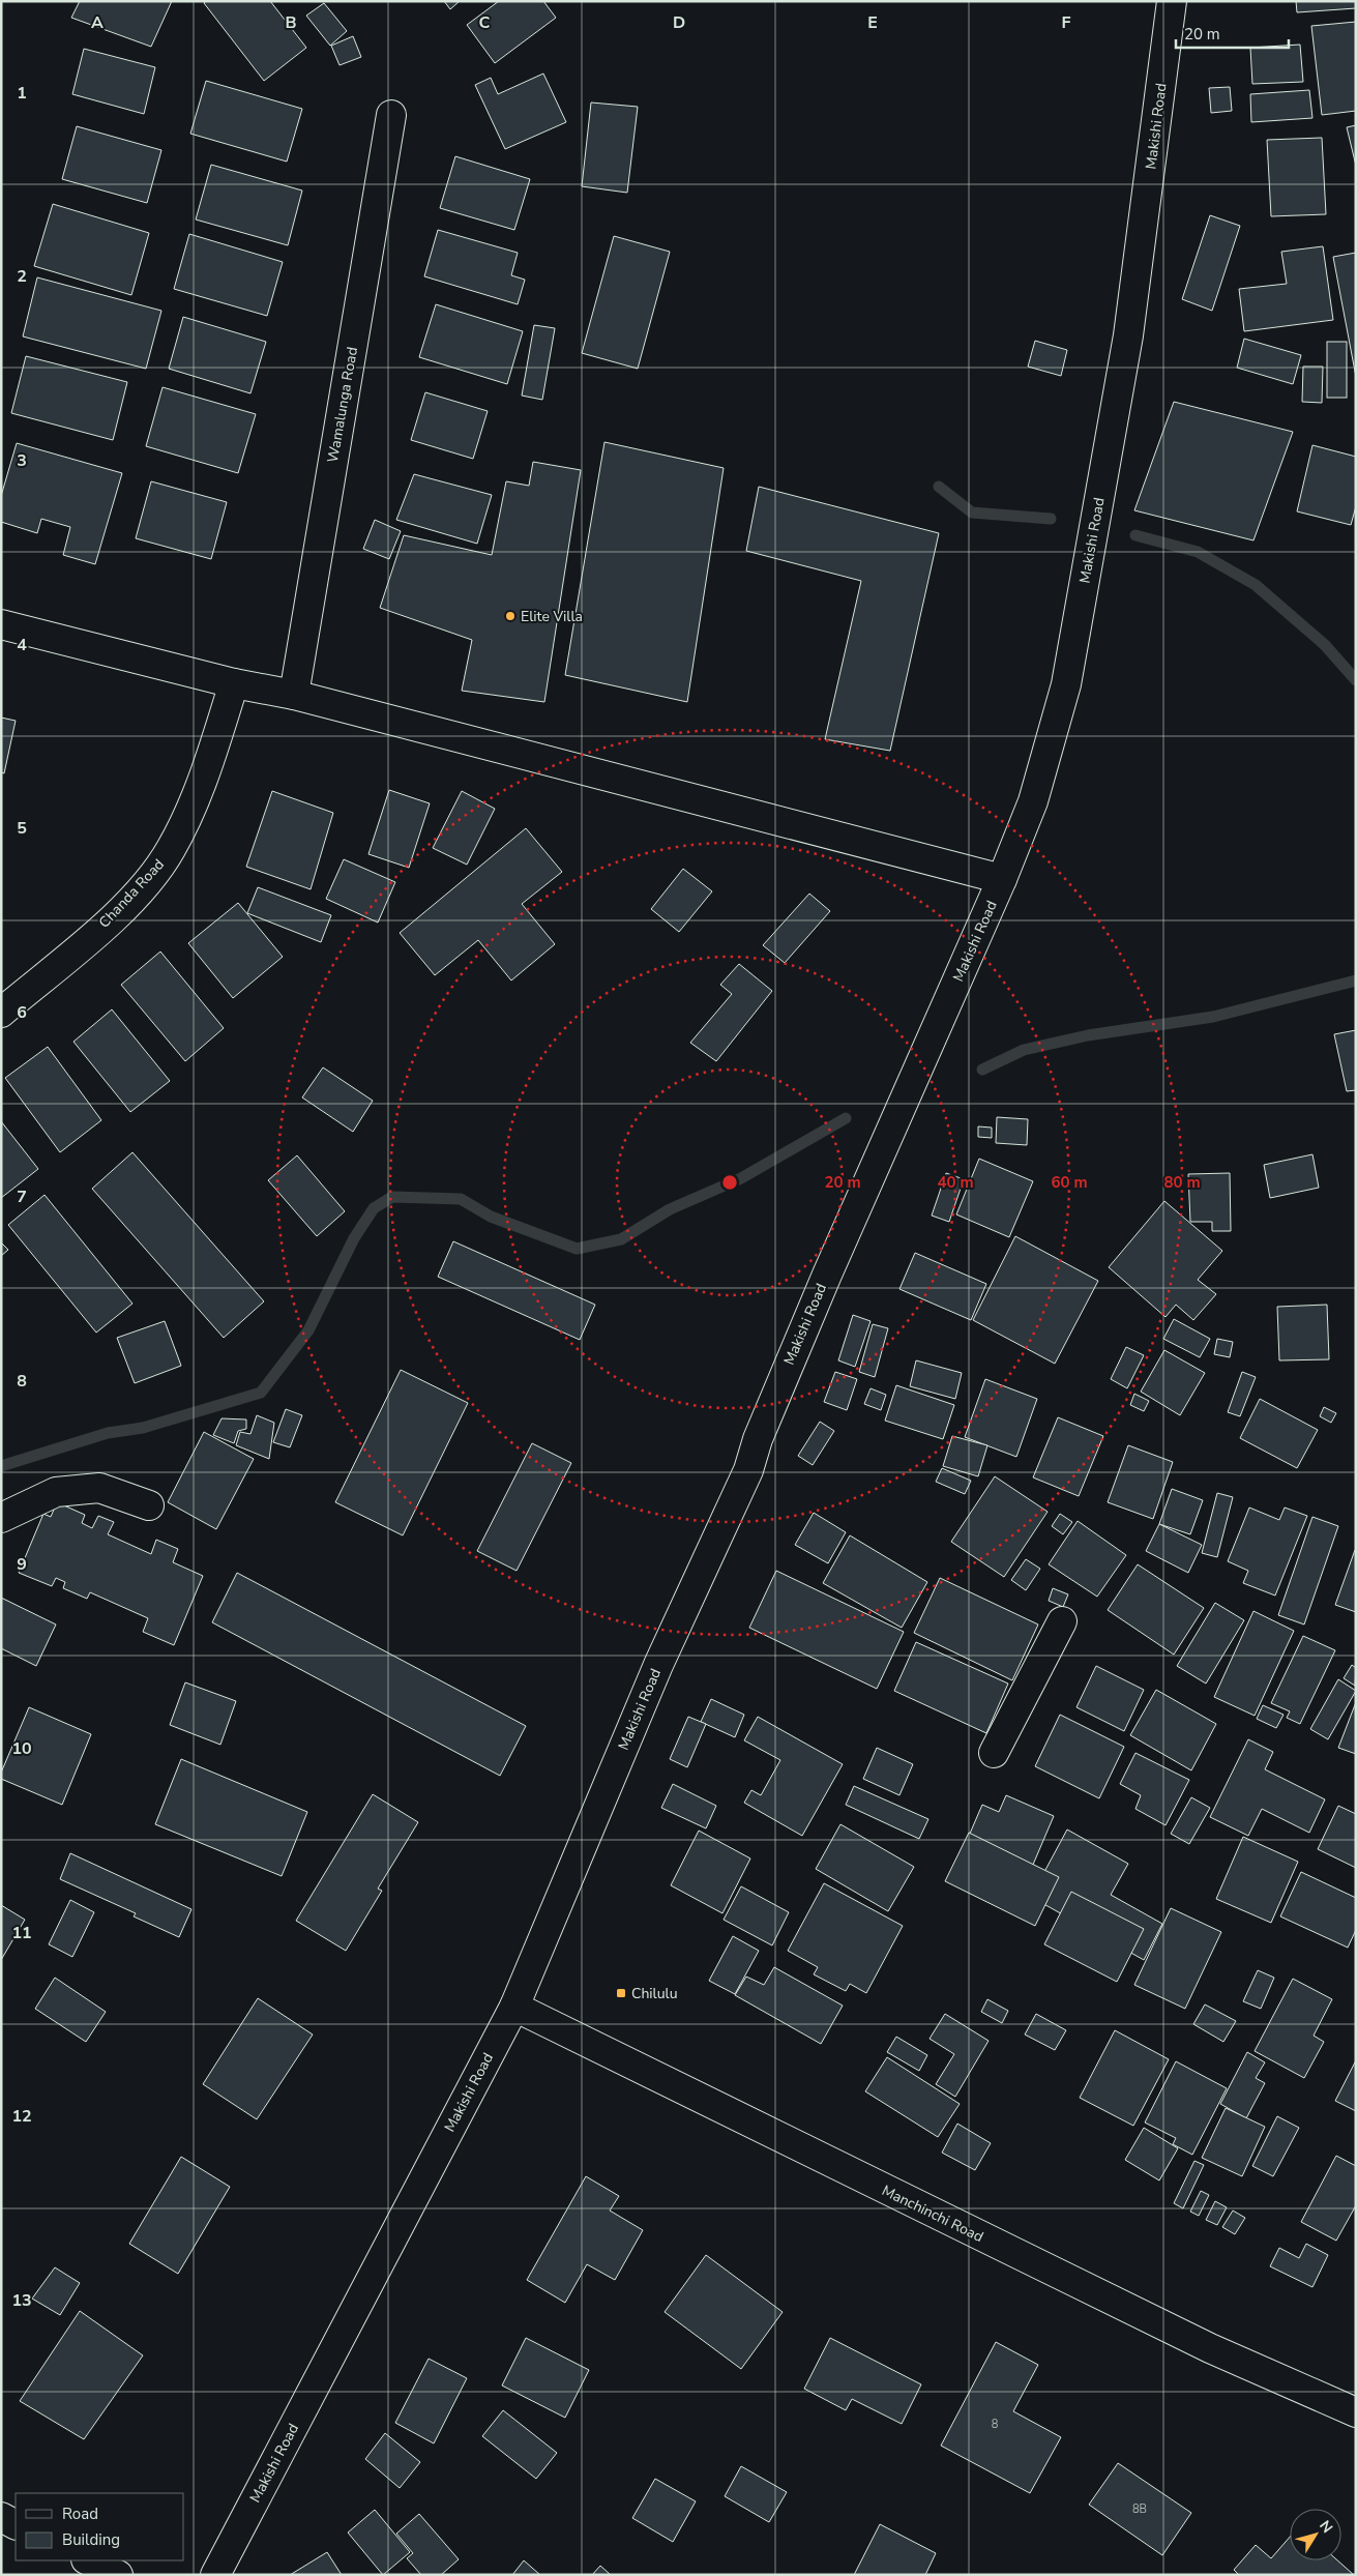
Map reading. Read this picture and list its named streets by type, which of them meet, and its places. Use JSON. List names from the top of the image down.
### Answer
{
  "streets": {
    "main road": [
      "Makishi Road",
      "Wamalunga Road",
      "Chanda Road",
      "Manchinchi Road"
    ]
  },
  "crossings": [
    ["Makishi Road", "Manchinchi Road"]
  ],
  "places": {
    "other": ["Elite Villa"],
    "transit": ["Chilulu"]
  },
  "house_numbers": ["8", "8B"],
  "legend": ["Road", "Building"],
  "scale_bar": "20 m",
  "north": "top right",
  "grid": {
    "columns": [
      "A",
      "B",
      "C",
      "D",
      "E",
      "F"
    ],
    "rows": [
      "1",
      "2",
      "3",
      "4",
      "5",
      "6",
      "7",
      "8",
      "9",
      "10",
      "11",
      "12",
      "13"
    ]
  },
  "rings": [
    "20 m",
    "40 m",
    "60 m",
    "80 m"
  ]
}
